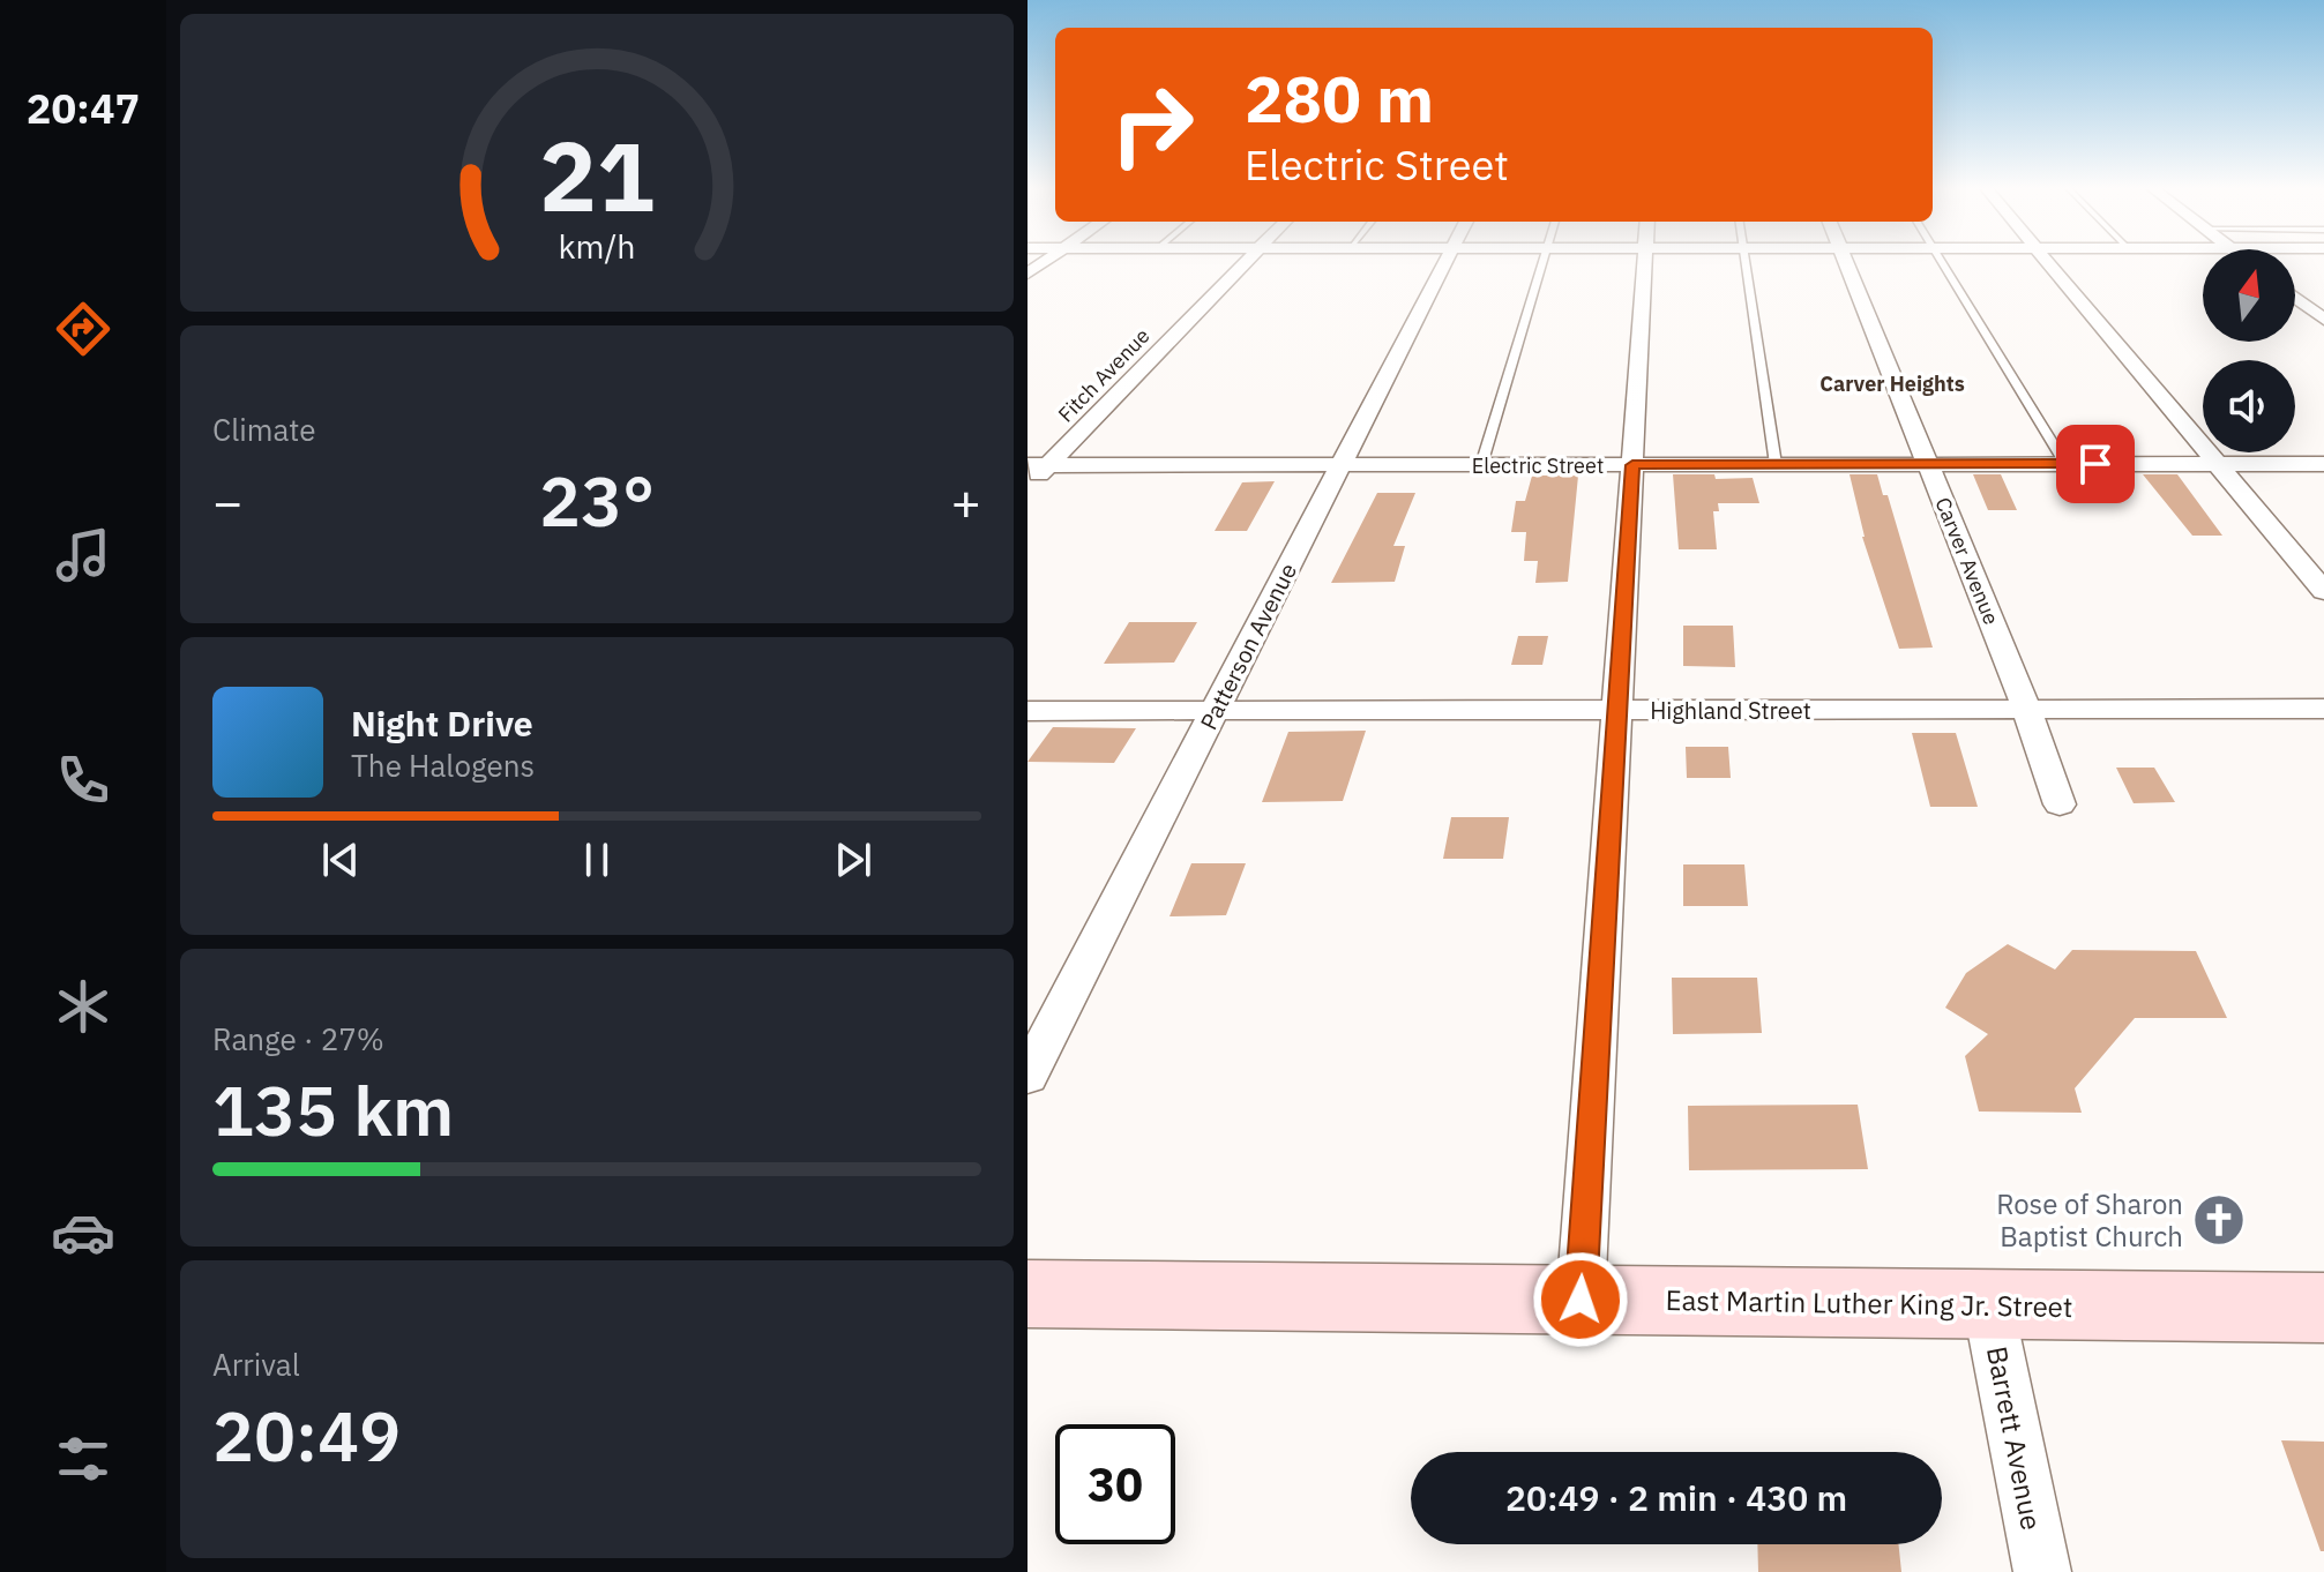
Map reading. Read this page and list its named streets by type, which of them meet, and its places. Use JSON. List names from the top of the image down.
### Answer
{
  "streets": {
    "main road": ["East Martin Luther King Jr. Street"],
    "street": [
      "Fitch Avenue",
      "Electric Street",
      "Carver Avenue",
      "Patterson Avenue",
      "Highland Street",
      "Barrett Avenue"
    ]
  },
  "crossings": [
    ["Fitch Avenue", "Electric Street"],
    ["Electric Street", "Carver Avenue"],
    ["Electric Street", "Patterson Avenue"],
    ["Carver Avenue", "Highland Street"],
    ["Patterson Avenue", "Highland Street"],
    ["East Martin Luther King Jr. Street", "Barrett Avenue"]
  ],
  "districts": ["Carver Heights"],
  "places": {
    "church": ["Rose of Sharon Baptist Church"]
  },
  "north": "top",
  "page": {
    "tabs": "20:47",
    "turn": ["280 m", "Electric Street"],
    "tile": [
      "Climate",
      ["Range · 27%", "135 km"],
      ["Arrival", "20:49"]
    ],
    "heat": ["−", "23°", "+"],
    "song": ["Night Drive", "The Halogens"],
    "limit": "30",
    "trip": "20:49 · 2 min · 430 m",
    "gauge": ["21", "km/h"]
  }
}
